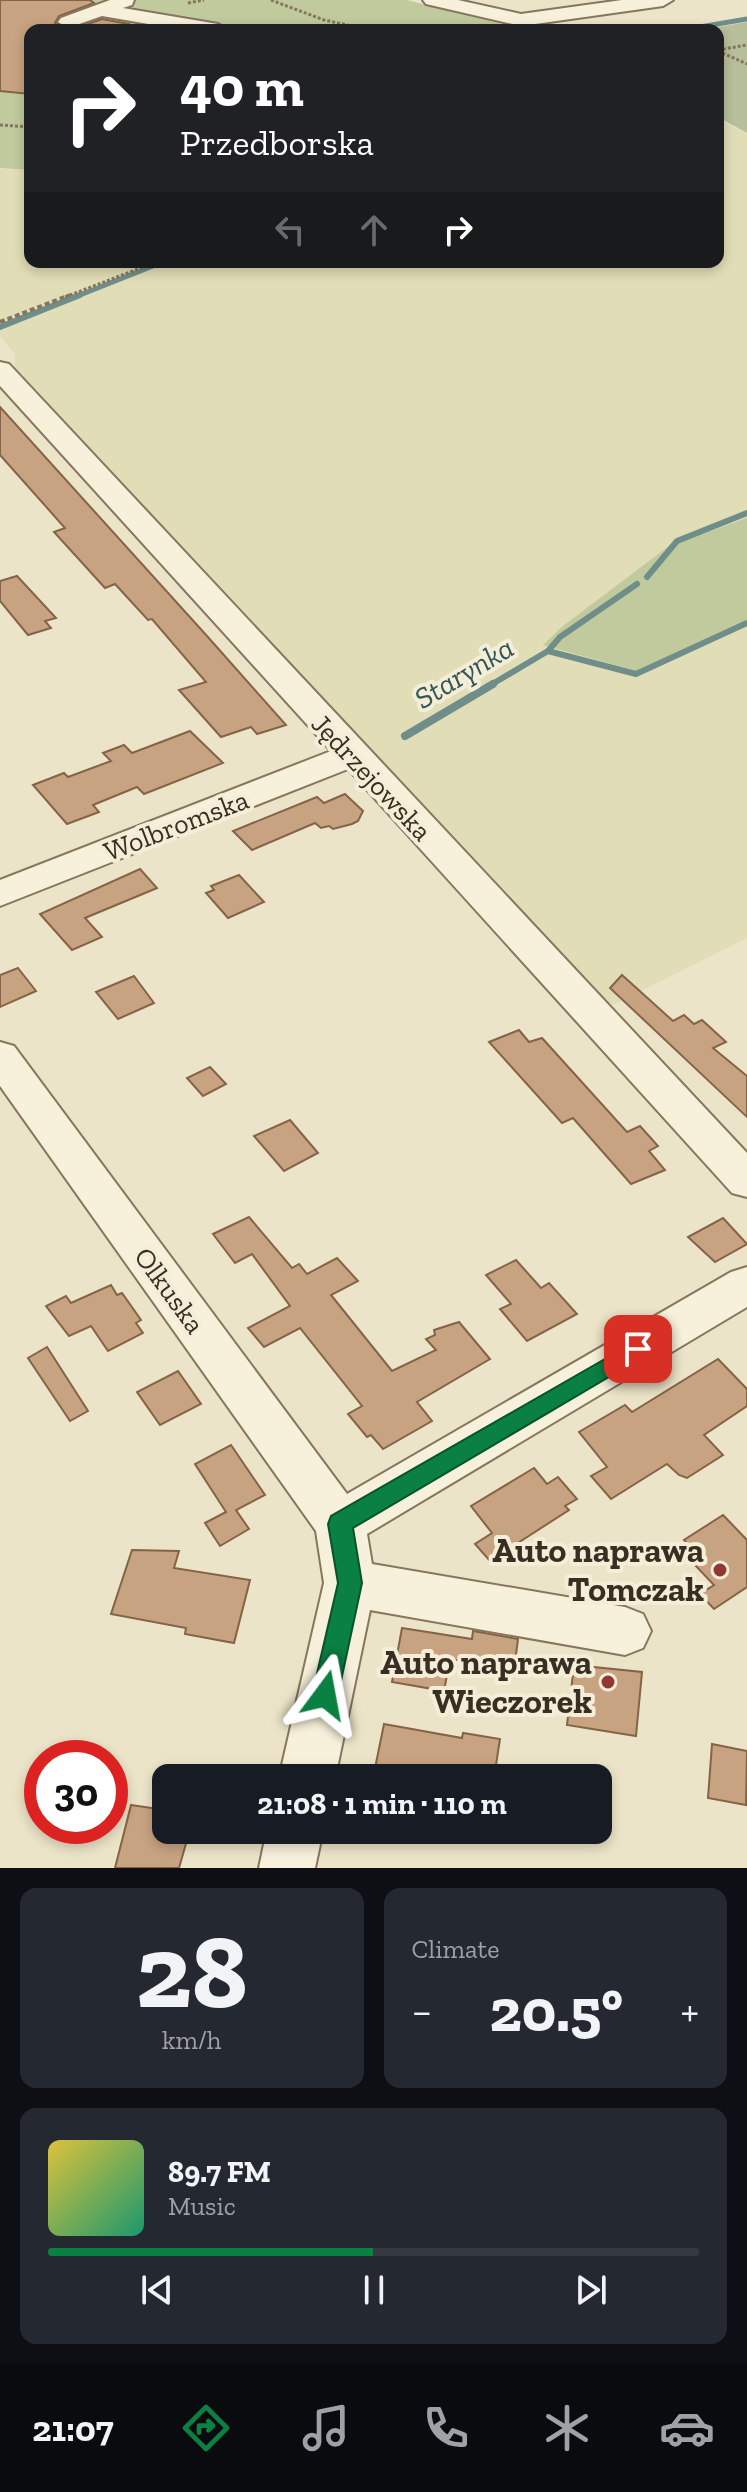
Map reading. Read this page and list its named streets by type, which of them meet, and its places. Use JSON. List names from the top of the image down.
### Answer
{
  "streets": {
    "street": ["Jędrzejowska", "Wolbromska", "Olkuska"]
  },
  "crossings": [
    ["Jędrzejowska", "Wolbromska"]
  ],
  "water": ["Starynka"],
  "places": ["Auto naprawa Tomczak", "Auto naprawa Wieczorek"],
  "page": {
    "turn": ["40 m", "Przedborska"],
    "limit": "30",
    "trip": "21:08 · 1 min · 110 m",
    "tile": [
      ["28", "km/h"],
      "Climate"
    ],
    "heat": ["−", "20.5°", "+"],
    "song": ["89.7 FM", "Music"],
    "tabs": "21:07"
  }
}
